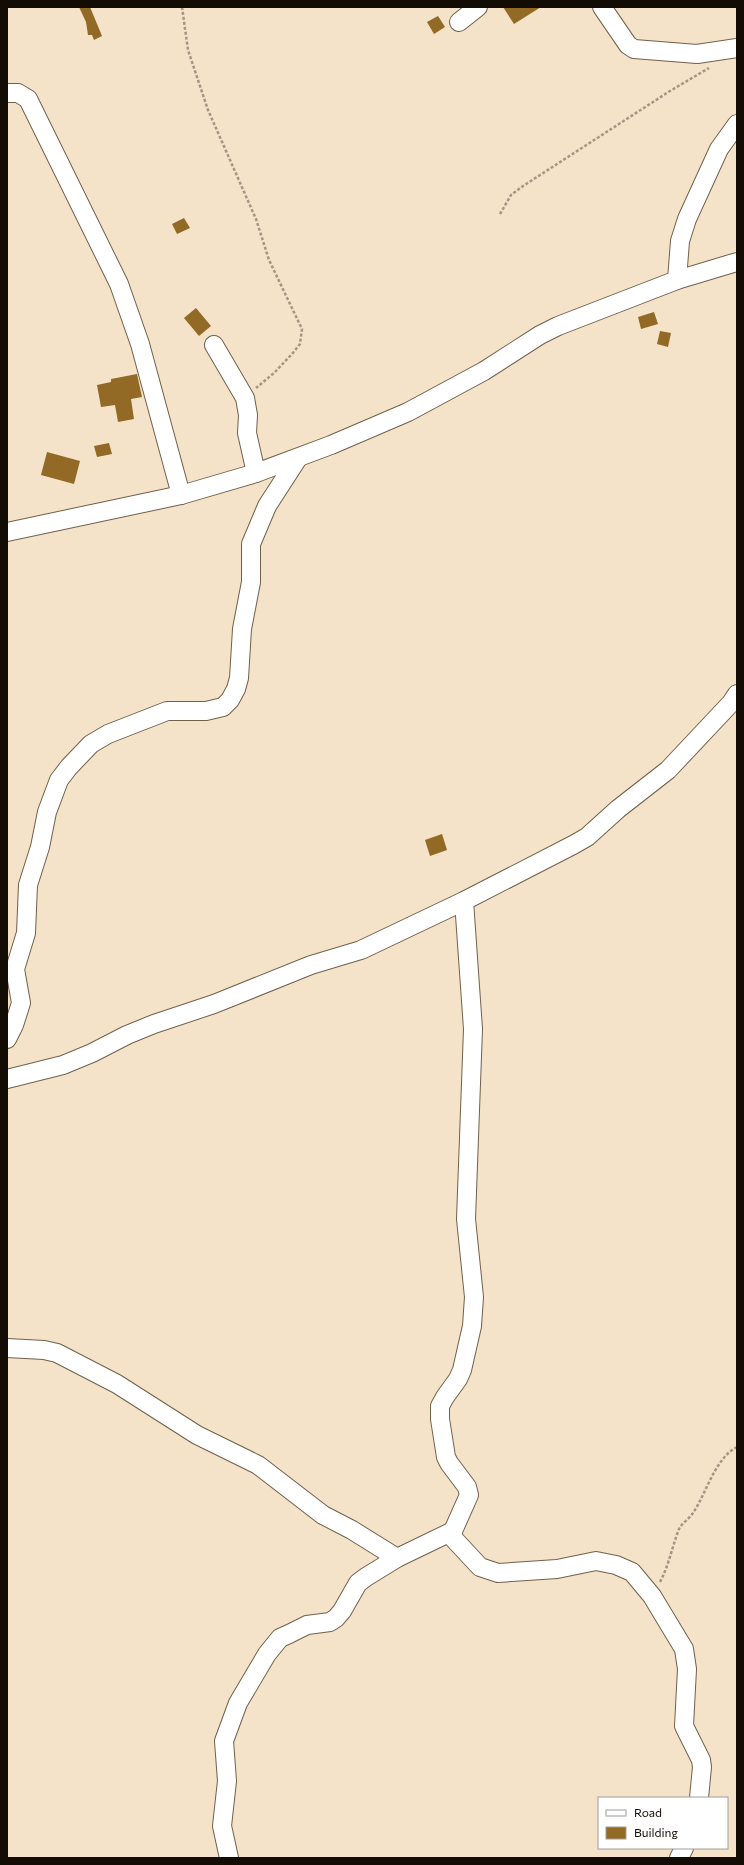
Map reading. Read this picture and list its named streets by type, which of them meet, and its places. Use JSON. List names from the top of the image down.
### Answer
{
  "legend": ["Road", "Building"]
}
